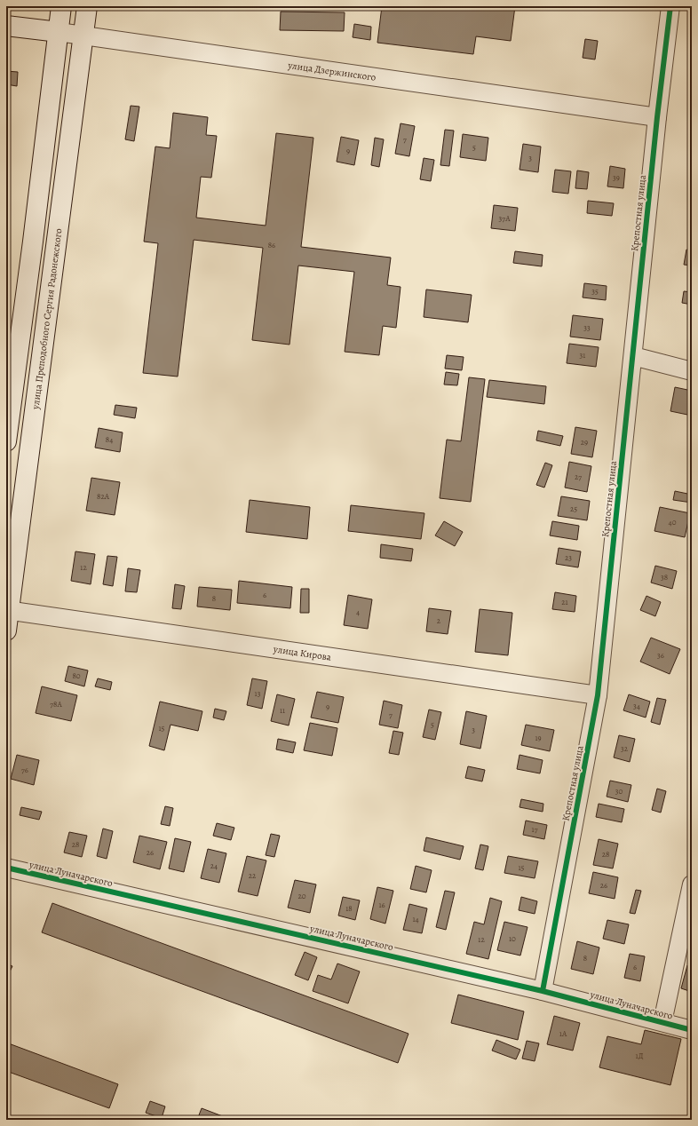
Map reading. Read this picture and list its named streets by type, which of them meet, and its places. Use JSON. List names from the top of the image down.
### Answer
{
  "streets": {
    "street": [
      "улица Дзержинского",
      "Крепостная улица",
      "улица Преподобного Сергия Радонежского",
      "улица Кирова",
      "улица Луначарского"
    ]
  },
  "crossings": [
    ["улица Дзержинского", "Крепостная улица"],
    ["улица Дзержинского", "улица Преподобного Сергия Радонежского"],
    ["Крепостная улица", "улица Кирова"],
    ["Крепостная улица", "улица Луначарского"],
    ["улица Преподобного Сергия Радонежского", "улица Кирова"]
  ],
  "house_numbers": [
    "7",
    "5",
    "9",
    "3",
    "39",
    "37А",
    "86",
    "35",
    "33",
    "31",
    "84",
    "29",
    "27",
    "82А",
    "25",
    "40",
    "23",
    "12",
    "38",
    "6",
    "8",
    "21",
    "4",
    "2",
    "36",
    "80",
    "13",
    "78А",
    "34",
    "9",
    "11",
    "7",
    "5",
    "15",
    "3",
    "19",
    "32",
    "76",
    "30",
    "17",
    "28",
    "26",
    "28",
    "24",
    "15",
    "22",
    "26",
    "20",
    "16",
    "18",
    "14",
    "10",
    "12",
    "8",
    "6",
    "1А",
    "1Д"
  ]
}
